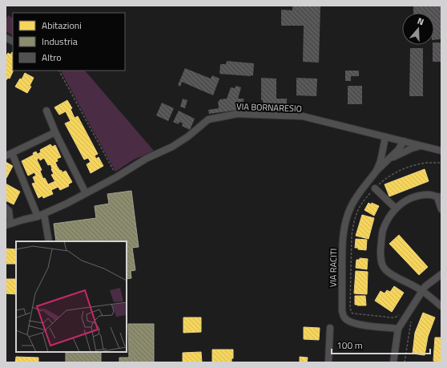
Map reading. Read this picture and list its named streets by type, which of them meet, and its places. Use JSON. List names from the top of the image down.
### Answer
{
  "streets": {
    "street": ["VIA BORNARESIO", "VIA RACITI"]
  },
  "crossings": [
    ["VIA BORNARESIO", "VIA RACITI"]
  ],
  "legend": ["Abitazioni", "Industria", "Altro"],
  "scale_bar": "100 m",
  "north": "top"
}
